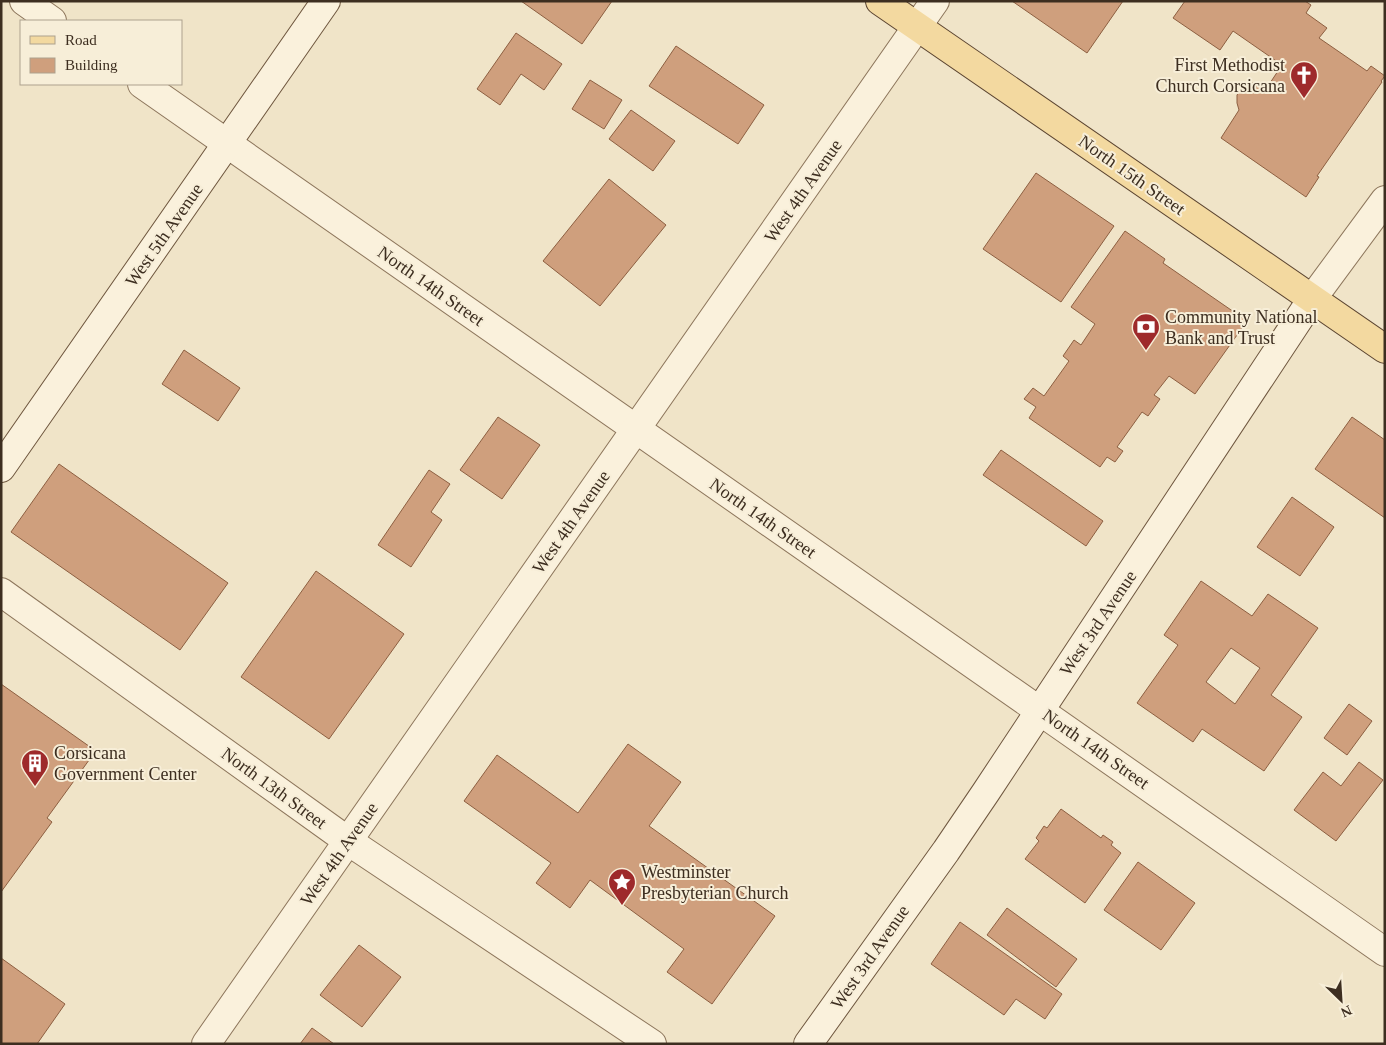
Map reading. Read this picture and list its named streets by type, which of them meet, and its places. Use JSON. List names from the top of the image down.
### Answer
{
  "streets": {
    "main road": ["North 15th Street"],
    "street": [
      "West 4th Avenue",
      "West 5th Avenue",
      "North 14th Street",
      "West 3rd Avenue",
      "North 13th Street"
    ]
  },
  "crossings": [
    ["North 15th Street", "West 4th Avenue"],
    ["North 15th Street", "West 3rd Avenue"],
    ["West 4th Avenue", "North 14th Street"],
    ["West 4th Avenue", "North 13th Street"],
    ["West 5th Avenue", "North 14th Street"],
    ["North 14th Street", "West 3rd Avenue"]
  ],
  "places": {
    "church": ["First Methodist Church Corsicana"],
    "bank": ["Community National Bank and Trust"],
    "building": ["Corsicana Government Center"],
    "place": ["Westminster Presbyterian Church"]
  },
  "legend": ["Road", "Building"],
  "north": "bottom right"
}
